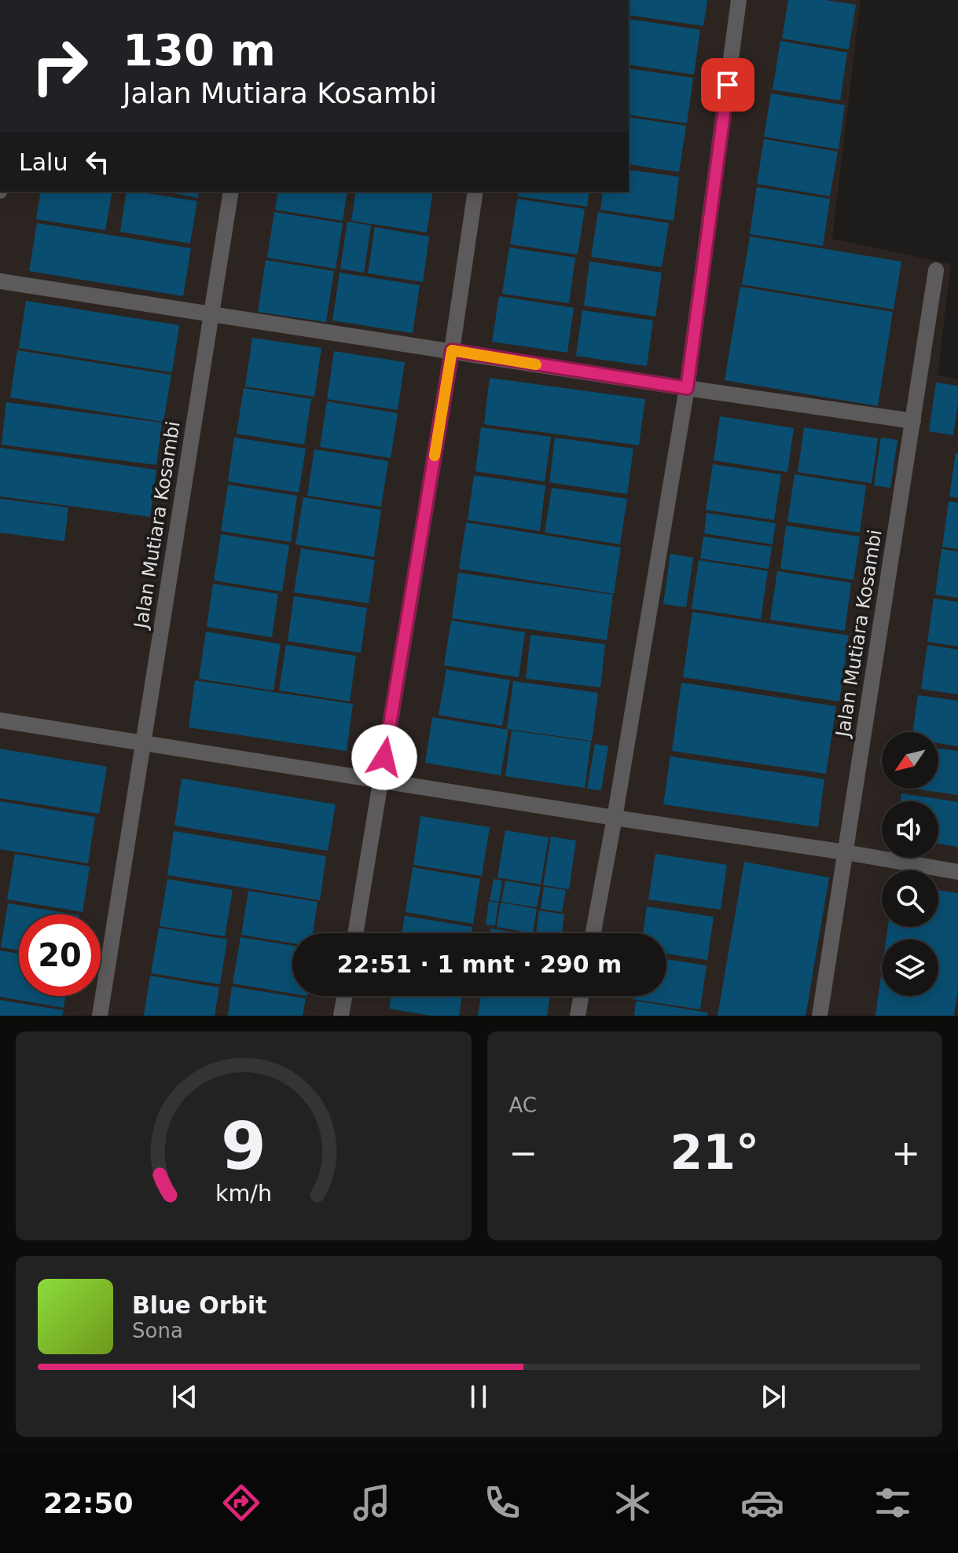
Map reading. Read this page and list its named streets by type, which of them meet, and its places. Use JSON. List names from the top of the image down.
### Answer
{
  "streets": {
    "lane": ["Jalan Mutiara Kosambi"]
  },
  "north": "bottom left",
  "page": {
    "turn": ["130 m", "Jalan Mutiara Kosambi"],
    "then": "Lalu",
    "limit": "20",
    "trip": "22:51 · 1 mnt · 290 m",
    "tile": "AC",
    "heat": ["−", "21°", "+"],
    "song": ["Blue Orbit", "Sona"],
    "tabs": "22:50",
    "gauge": ["9", "km/h"]
  }
}
